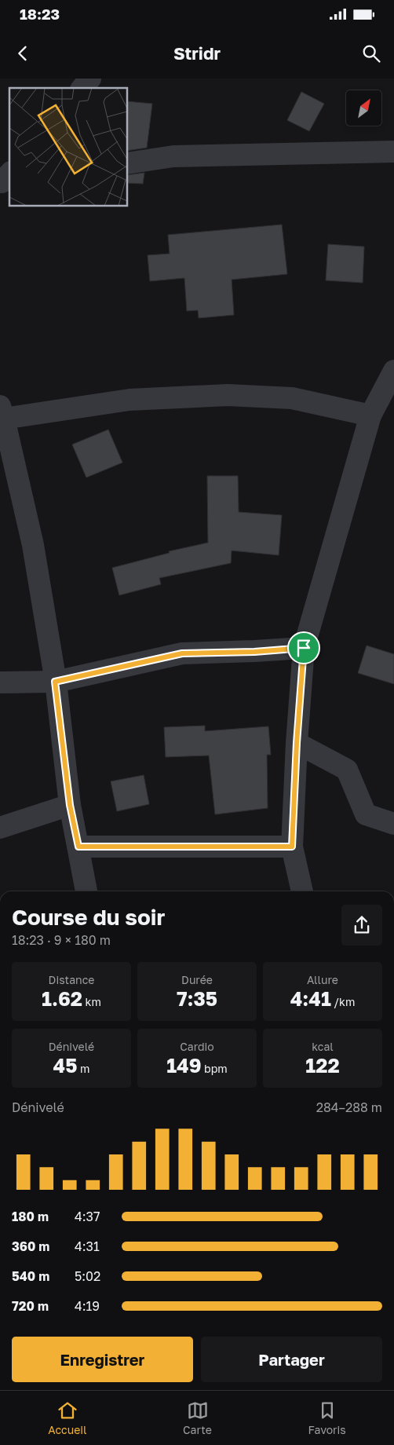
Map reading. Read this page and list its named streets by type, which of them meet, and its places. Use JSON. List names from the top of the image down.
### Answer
{
  "north": "top right",
  "page": {
    "status": "18:23",
    "header": "Stridr",
    "heading": ["Course du soir", "18:23 · 9 × 180 m"],
    "stats": [
      ["Distance", "1.62 km"],
      ["Durée", "7:35"],
      ["Allure", "4:41 /km"],
      ["Dénivelé", "45 m"],
      ["Cardio", "149 bpm"],
      ["kcal", "122"]
    ],
    "chart": ["Dénivelé", "284–288 m"],
    "list": [
      {
        "name": "180 m",
        "note": "4:37"
      },
      {
        "name": "360 m",
        "note": "4:31"
      },
      {
        "name": "540 m",
        "note": "5:02"
      },
      {
        "name": "720 m",
        "note": "4:19"
      }
    ],
    "buttons": ["Enregistrer", "Partager"],
    "tabs": ["Accueil", "Carte", "Favoris"]
  }
}
